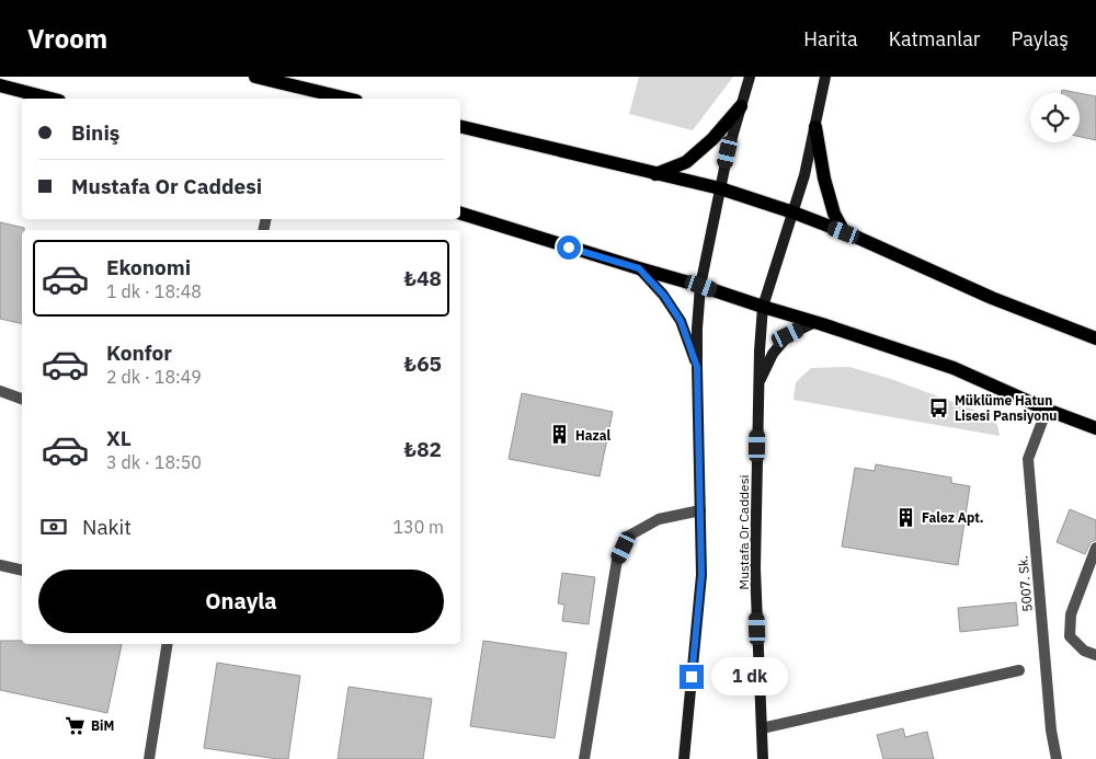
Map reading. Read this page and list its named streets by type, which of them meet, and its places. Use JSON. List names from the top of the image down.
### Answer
{
  "streets": {
    "street": ["Mustafa Or Caddesi", "5007. Sk."]
  },
  "places": {
    "bus stop": ["Müklüme Hatun Lisesi Pansiyonu"],
    "building": ["Hazal", "Falez Apt."],
    "supermarket": ["BiM"]
  },
  "page": {
    "header": "Vroom",
    "nav": ["Harita", "Katmanlar", "Paylaş"],
    "banner": ["Biniş", "Mustafa Or Caddesi"],
    "list": [
      {
        "name": "Ekonomi",
        "note": "1 dk · 18:48",
        "value": "₺48"
      },
      {
        "name": "Konfor",
        "note": "2 dk · 18:49",
        "value": "₺65"
      },
      {
        "name": "XL",
        "note": "3 dk · 18:50",
        "value": "₺82"
      }
    ],
    "pay": ["Nakit", "130 m"],
    "buttons": "Onayla",
    "bubble": "1 dk"
  }
}
